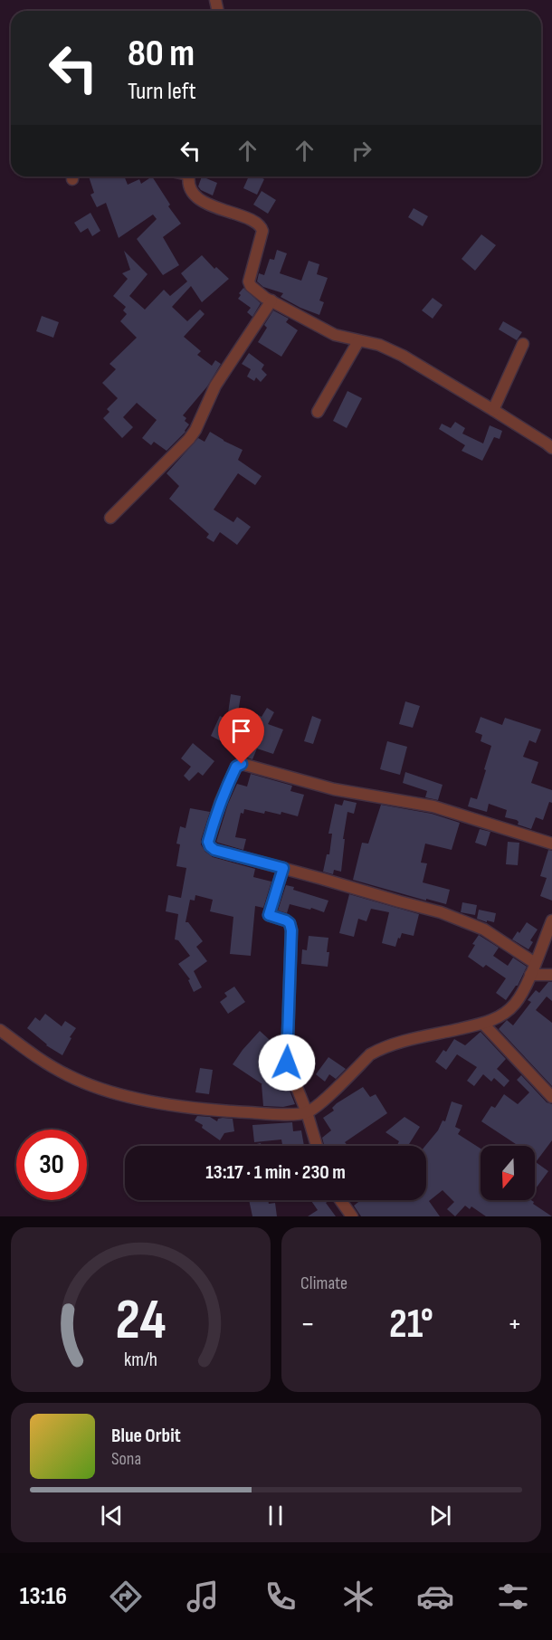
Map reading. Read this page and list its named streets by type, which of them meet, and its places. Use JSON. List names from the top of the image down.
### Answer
{
  "north": "bottom",
  "page": {
    "turn": ["80 m", "Turn left"],
    "limit": "30",
    "trip": "13:17 · 1 min · 230 m",
    "tile": "Climate",
    "heat": ["−", "21°", "+"],
    "song": ["Blue Orbit", "Sona"],
    "tabs": "13:16",
    "gauge": ["24", "km/h"]
  }
}
